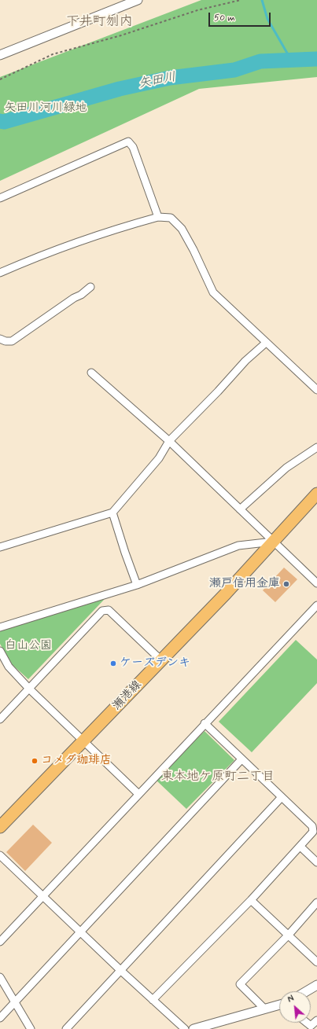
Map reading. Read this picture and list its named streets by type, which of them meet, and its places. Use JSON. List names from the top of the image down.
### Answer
{
  "streets": {
    "highway": ["瀬港線"]
  },
  "districts": ["下井町刎内", "東本地ケ原町二丁目"],
  "water": ["矢田川"],
  "parks": ["矢田川河川緑地", "白山公園"],
  "places": ["瀬戸信用金庫", "ケーズデンキ", "コメダ珈琲店"],
  "scale_bar": "50 m",
  "north": "top left"
}
